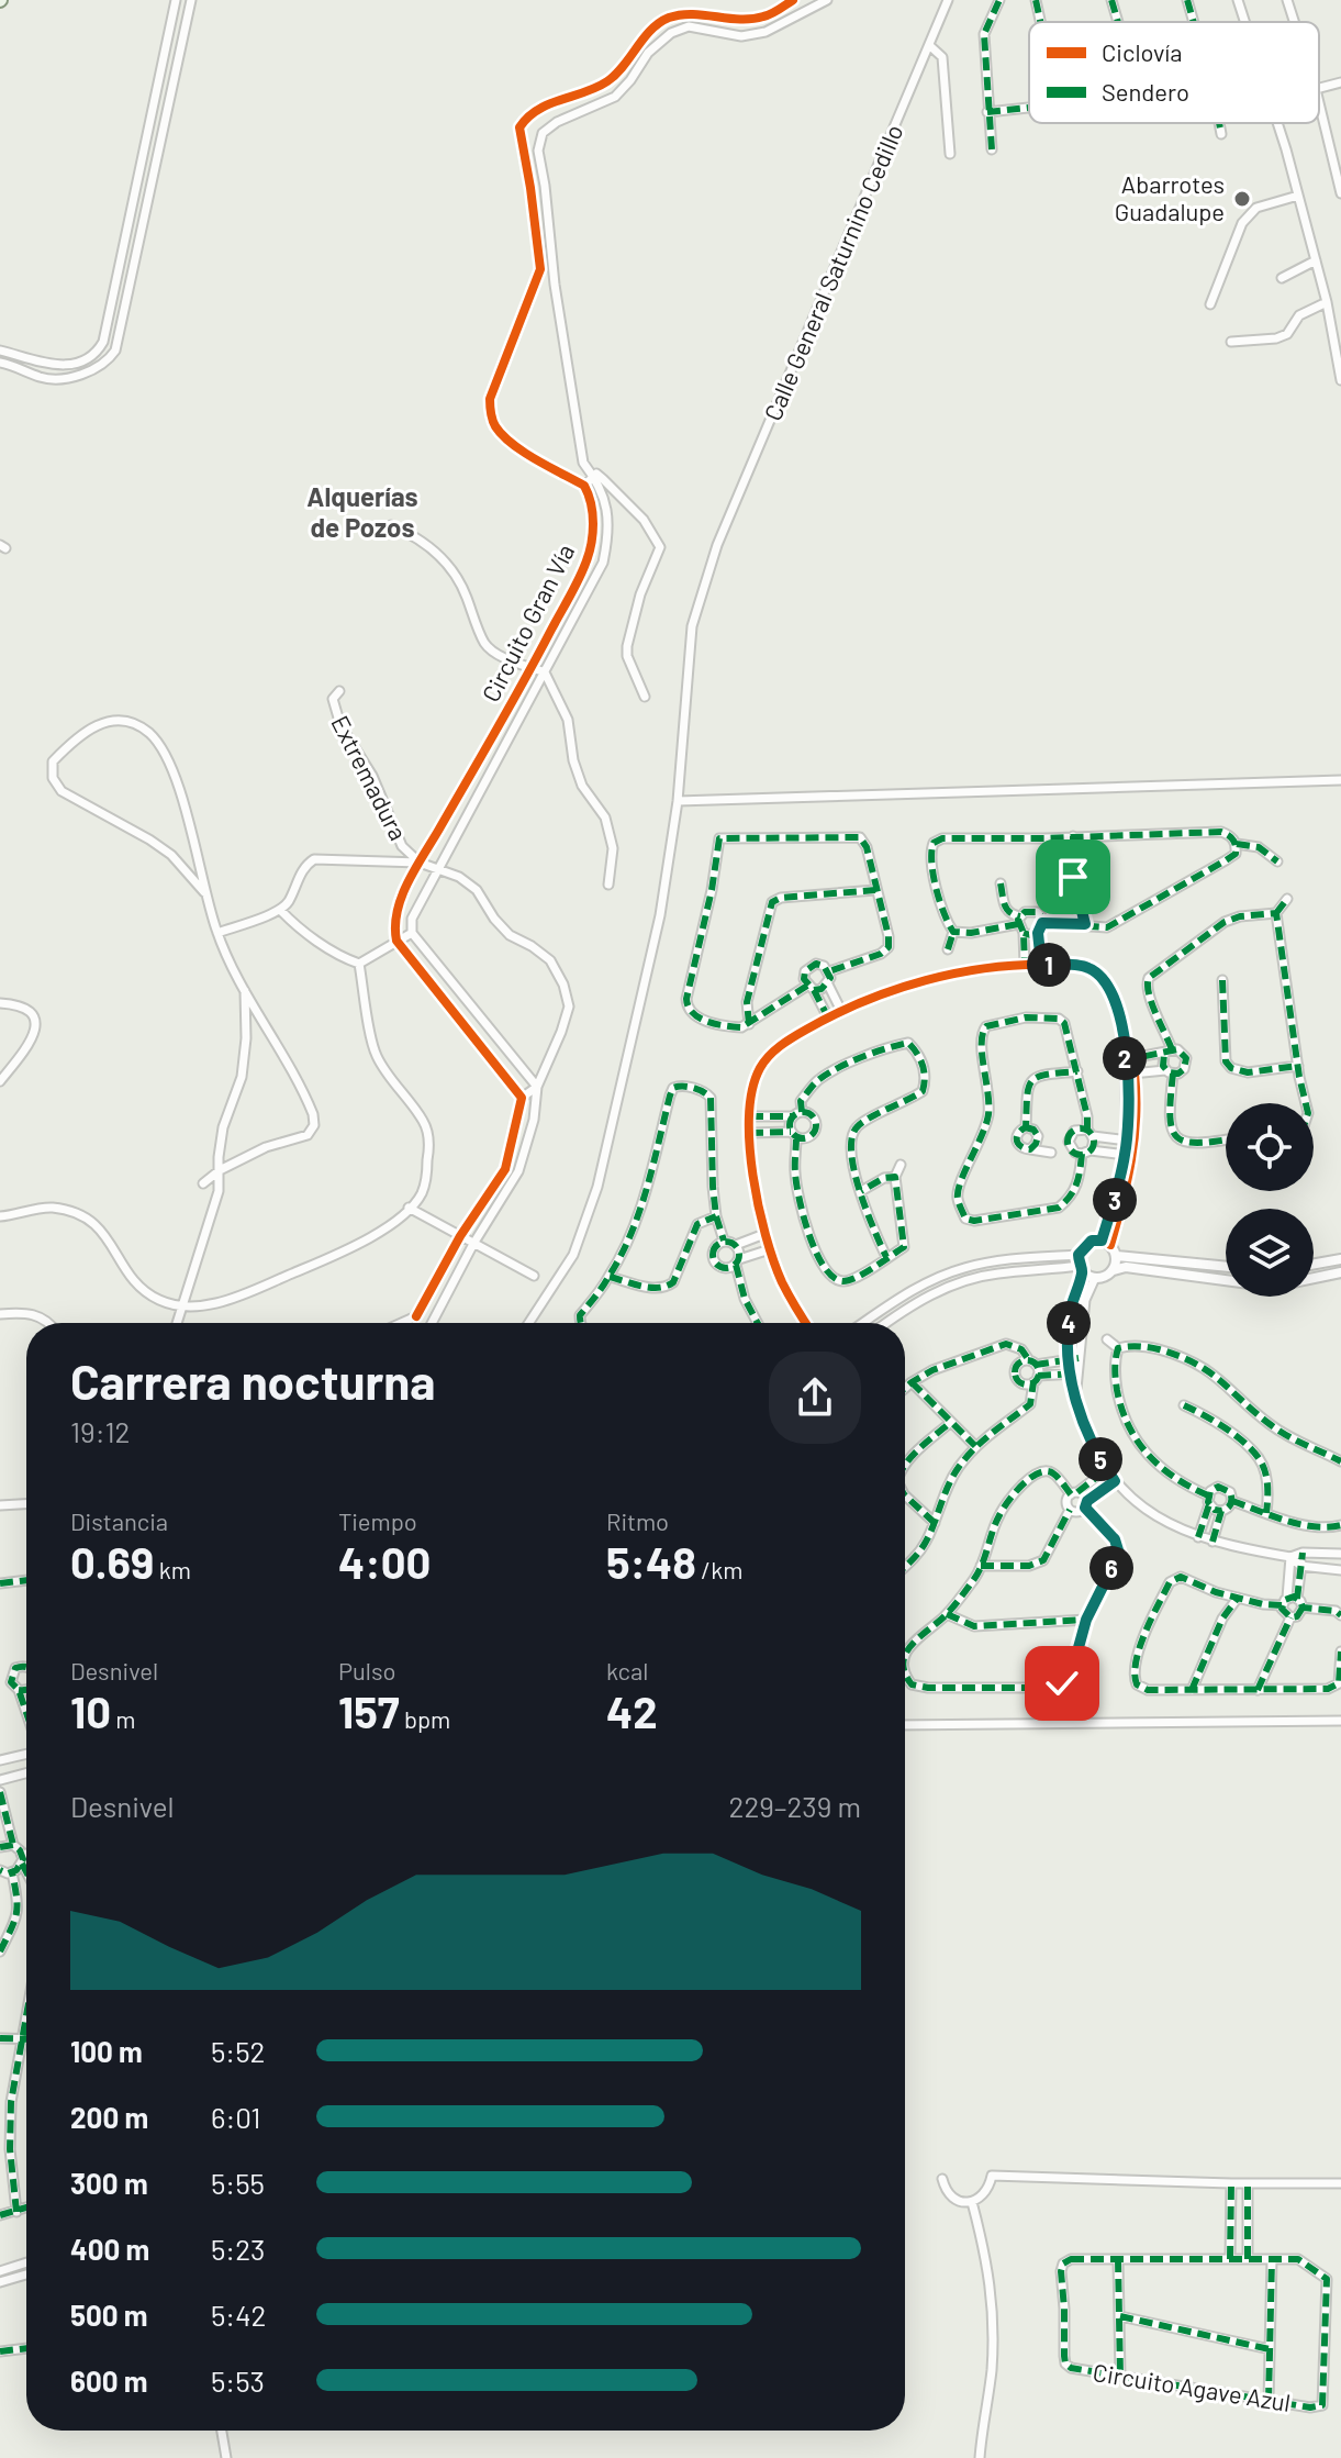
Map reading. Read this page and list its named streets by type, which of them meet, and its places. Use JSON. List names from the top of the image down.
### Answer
{
  "streets": {
    "street": [
      "Calle General Saturnino Cedillo",
      "Circuito Gran Vía",
      "Extremadura",
      "Circuito Agave Azul"
    ]
  },
  "crossings": [
    ["Circuito Gran Vía", "Extremadura"]
  ],
  "districts": ["Alquerías de Pozos"],
  "places": ["Abarrotes Guadalupe"],
  "legend": ["Ciclovía", "Sendero"],
  "page": {
    "pins": [
      "1",
      "2",
      "3",
      "4",
      "5",
      "6"
    ],
    "heading": ["Carrera nocturna", "19:12"],
    "stats": [
      ["Distancia", "0.69 km"],
      ["Tiempo", "4:00"],
      ["Ritmo", "5:48 /km"],
      ["Desnivel", "10 m"],
      ["Pulso", "157 bpm"],
      ["kcal", "42"]
    ],
    "chart": ["Desnivel", "229–239 m"],
    "list": [
      {
        "name": "100 m",
        "note": "5:52"
      },
      {
        "name": "200 m",
        "note": "6:01"
      },
      {
        "name": "300 m",
        "note": "5:55"
      },
      {
        "name": "400 m",
        "note": "5:23"
      },
      {
        "name": "500 m",
        "note": "5:42"
      },
      {
        "name": "600 m",
        "note": "5:53"
      }
    ]
  }
}
